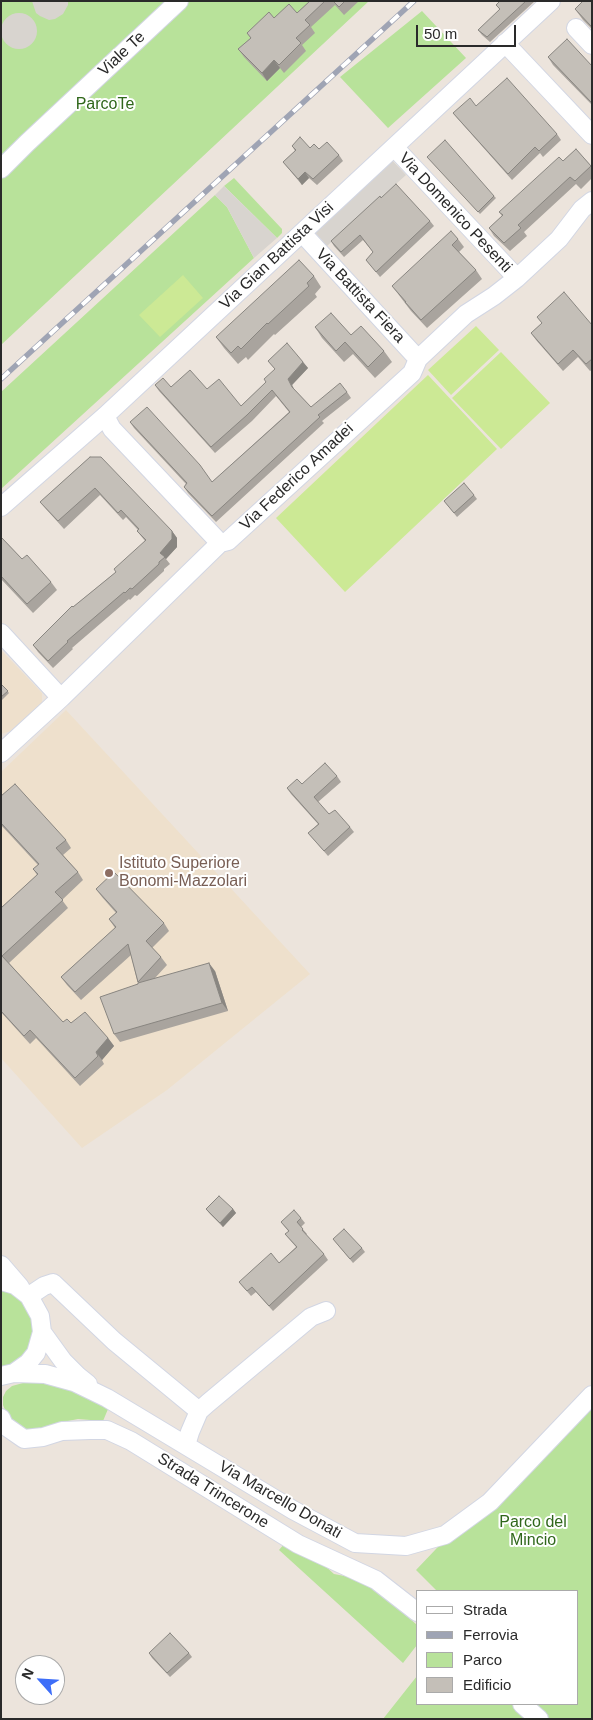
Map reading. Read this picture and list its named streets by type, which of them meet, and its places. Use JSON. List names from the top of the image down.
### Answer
{
  "streets": {
    "street": [
      "Viale Te",
      "Via Domenico Pesenti",
      "Via Gian Battista Visi",
      "Via Battista Fiera",
      "Via Federico Amadei",
      "Strada Trincerone",
      "Via Marcello Donati"
    ]
  },
  "crossings": [
    ["Via Domenico Pesenti", "Via Gian Battista Visi"],
    ["Via Domenico Pesenti", "Via Federico Amadei"],
    ["Via Gian Battista Visi", "Via Battista Fiera"],
    ["Via Battista Fiera", "Via Federico Amadei"]
  ],
  "parks": ["ParcoTe", "Parco del Mincio"],
  "places": ["Istituto Superiore Bonomi-Mazzolari"],
  "legend": [
    "Strada",
    "Ferrovia",
    "Parco",
    "Edificio"
  ],
  "scale_bar": "50 m",
  "north": "top left"
}
